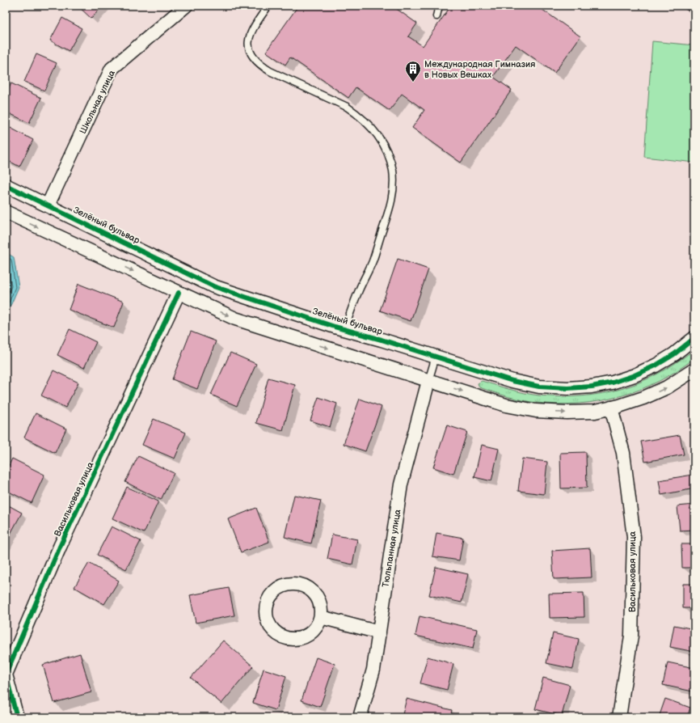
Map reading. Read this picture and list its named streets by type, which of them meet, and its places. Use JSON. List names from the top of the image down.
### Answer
{
  "streets": {
    "street": [
      "Школьная улица",
      "Зелёный бульвар",
      "Васильковая улица",
      "Тюльпанная улица"
    ]
  },
  "crossings": [
    ["Школьная улица", "Зелёный бульвар"]
  ],
  "places": {
    "building": ["Международная Гимназия в Новых Вешках"]
  }
}
